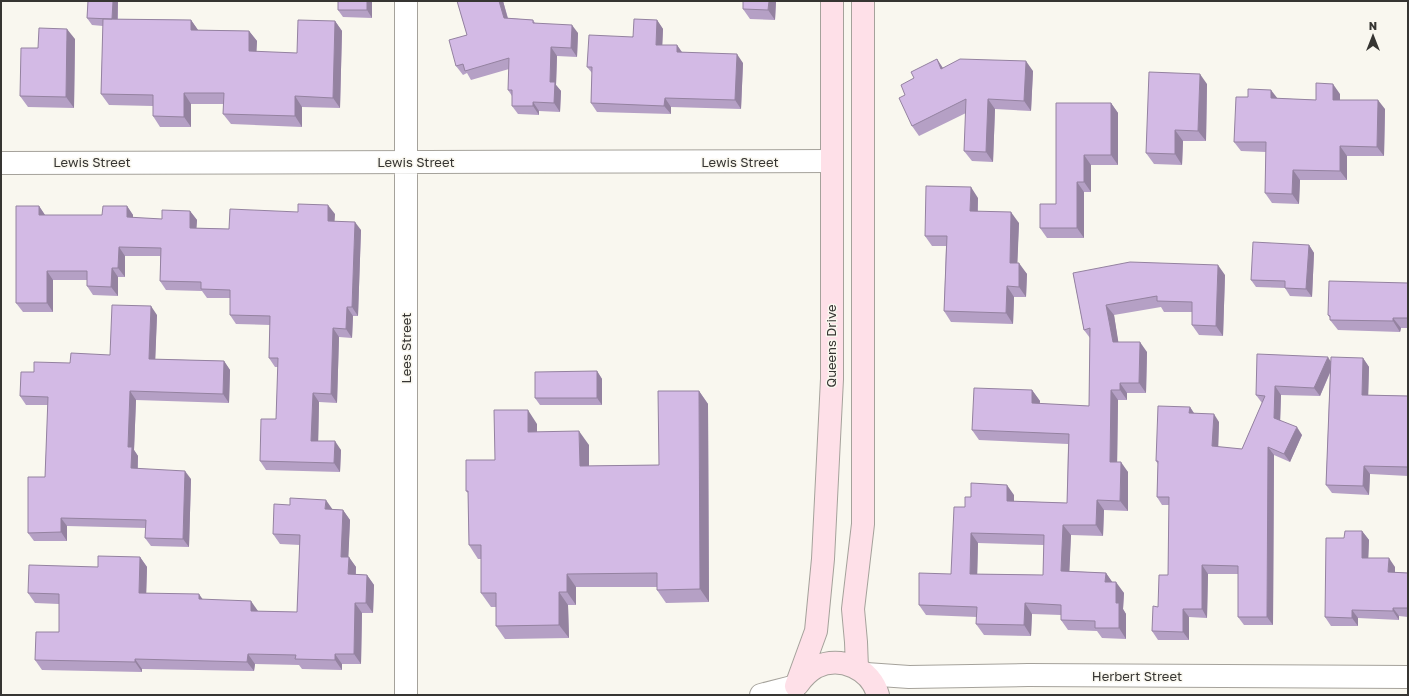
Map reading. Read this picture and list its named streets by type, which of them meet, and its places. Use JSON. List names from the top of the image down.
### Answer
{
  "streets": {
    "main road": ["Queens Drive", "Herbert Street"],
    "street": ["Lewis Street", "Lees Street"]
  },
  "crossings": [
    ["Lewis Street", "Queens Drive"],
    ["Lewis Street", "Lees Street"],
    ["Queens Drive", "Herbert Street"]
  ],
  "north": "top"
}
